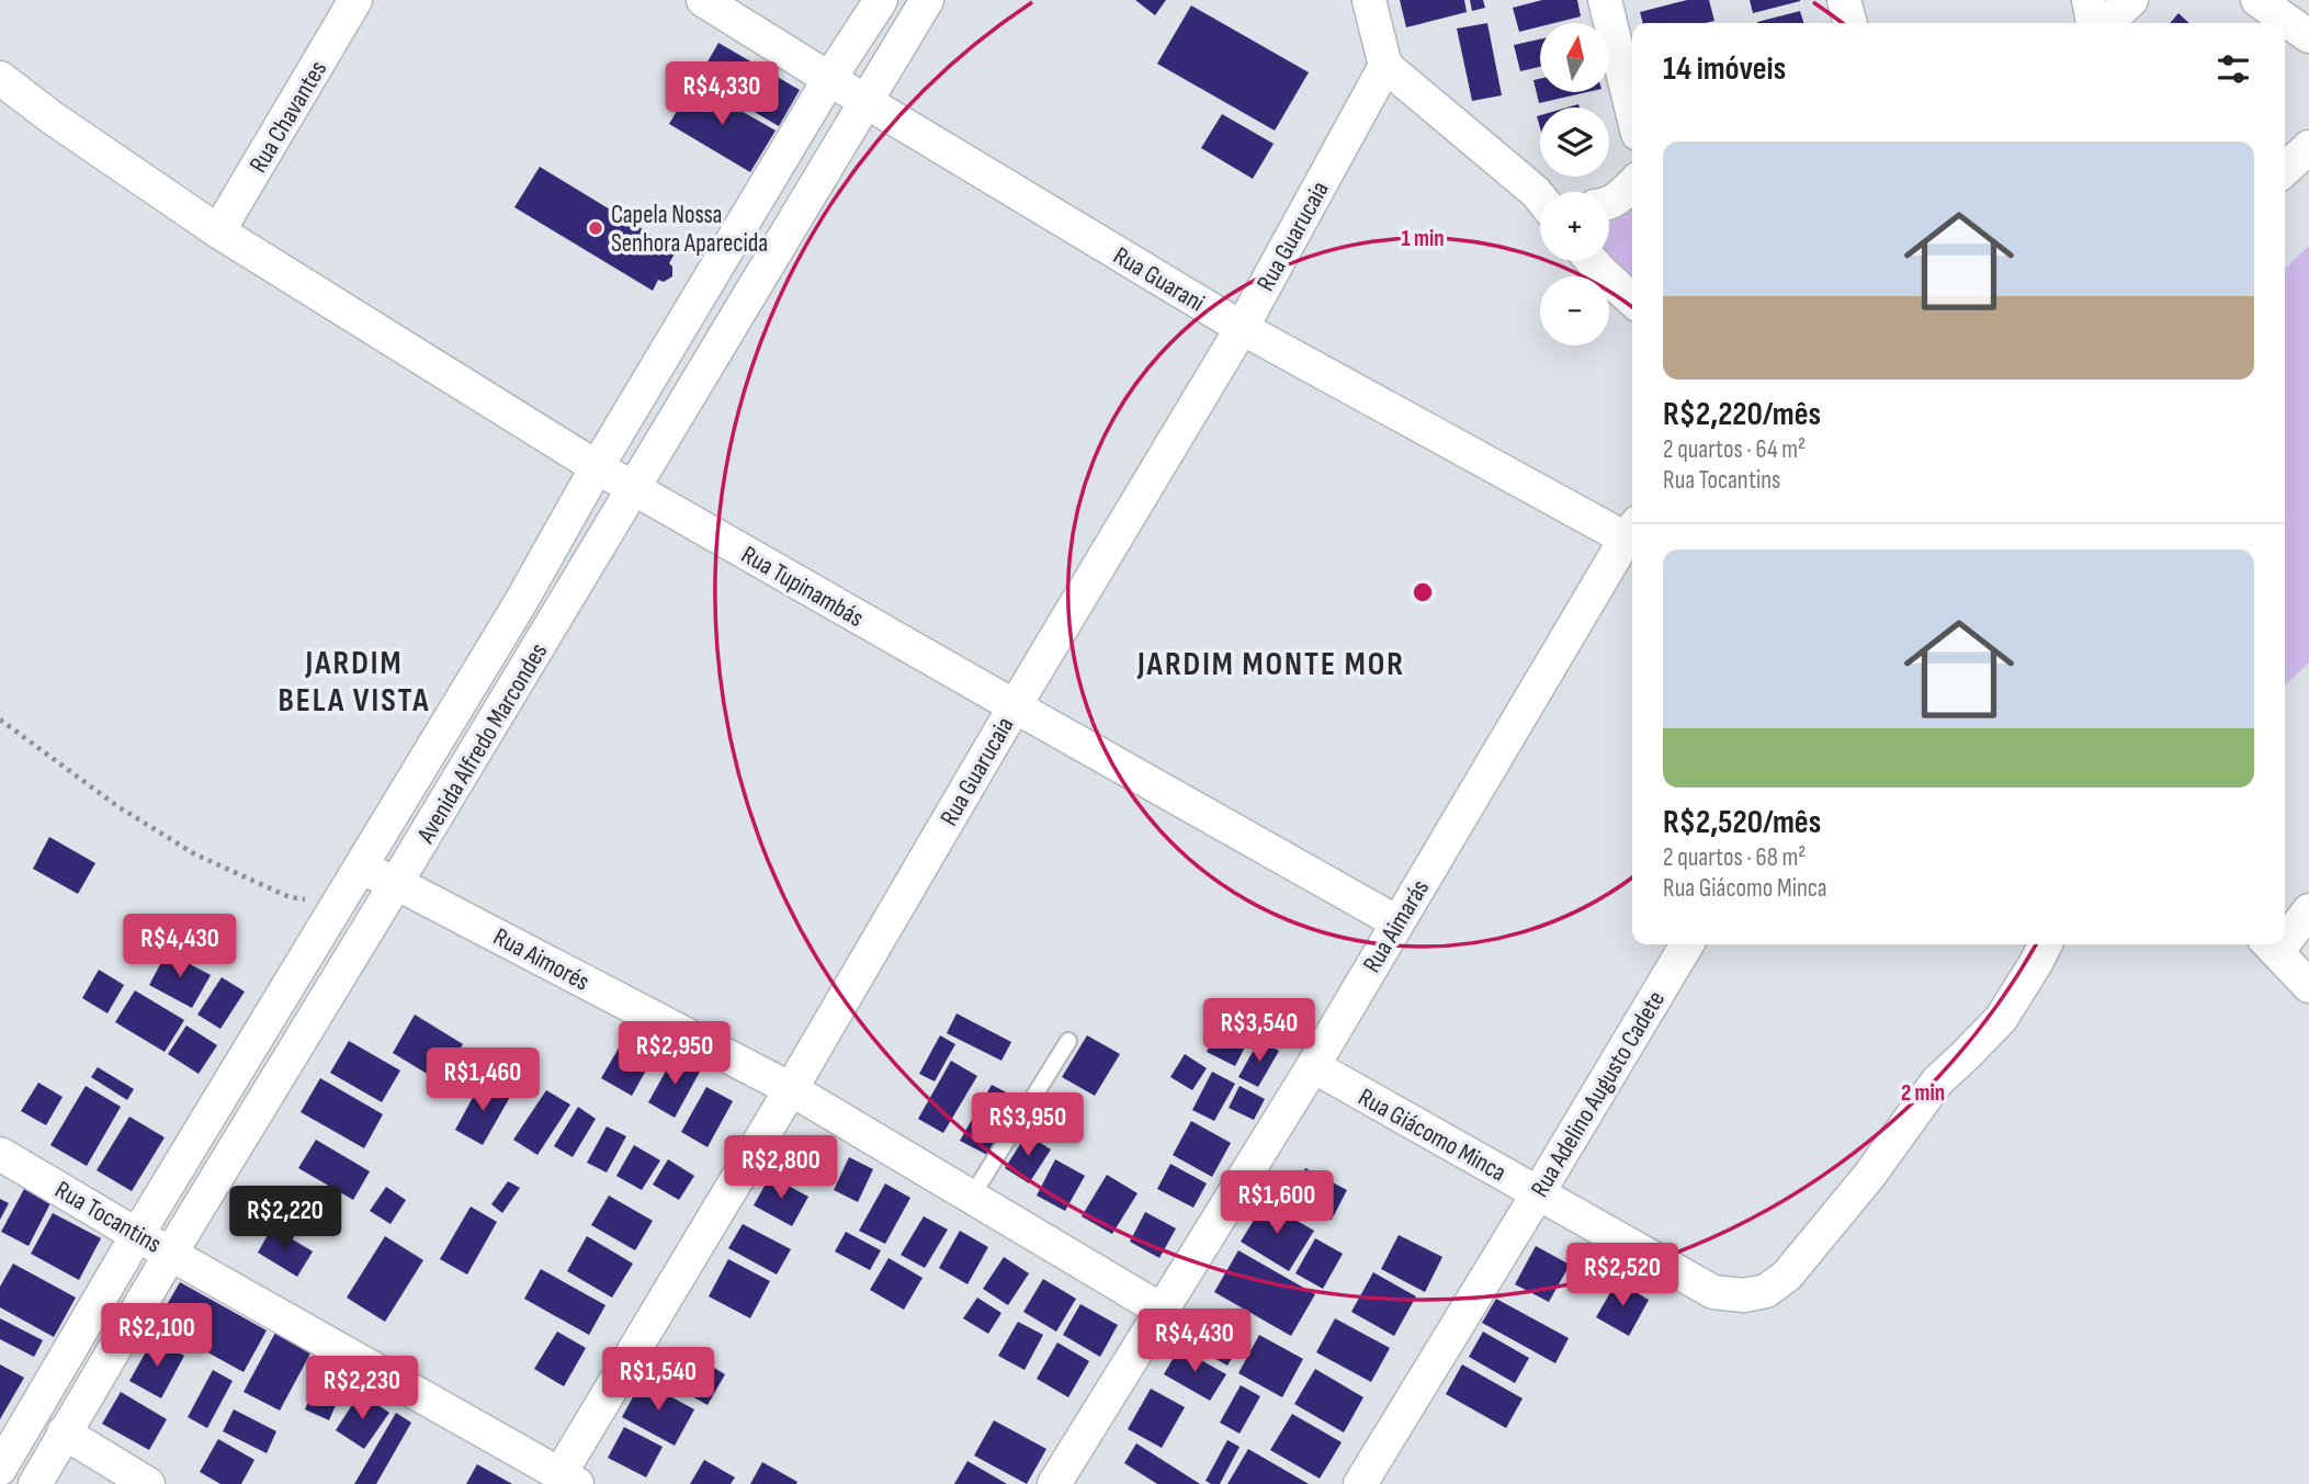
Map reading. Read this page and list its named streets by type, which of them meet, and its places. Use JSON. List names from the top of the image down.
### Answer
{
  "streets": {
    "street": [
      "Rua Chavantes",
      "Rua Guarucaia",
      "Rua Guarani",
      "Rua Tupinambás",
      "Avenida Alfredo Marcondes",
      "Rua Aimarás",
      "Rua Aimorés",
      "Rua Adelino Augusto Cadete",
      "Rua Giácomo Minca",
      "Rua Tocantins"
    ]
  },
  "crossings": [
    ["Rua Chavantes", "Rua Tupinambás"],
    ["Rua Guarucaia", "Rua Guarani"],
    ["Rua Guarucaia", "Rua Tupinambás"],
    ["Rua Guarucaia", "Rua Aimorés"],
    ["Rua Guarucaia", "Rua Tocantins"],
    ["Rua Guarani", "Avenida Alfredo Marcondes"],
    ["Rua Guarani", "Rua Aimarás"],
    ["Rua Tupinambás", "Avenida Alfredo Marcondes"],
    ["Rua Tupinambás", "Rua Aimarás"],
    ["Avenida Alfredo Marcondes", "Rua Aimorés"],
    ["Avenida Alfredo Marcondes", "Rua Tocantins"],
    ["Rua Aimarás", "Rua Aimorés"],
    ["Rua Aimarás", "Rua Giácomo Minca"],
    ["Rua Adelino Augusto Cadete", "Rua Giácomo Minca"]
  ],
  "districts": ["JARDIM BELA VISTA", "JARDIM MONTE MOR"],
  "places": ["Capela Nossa Senhora Aparecida"],
  "north": "top",
  "page": {
    "map_buttons": ["+", "−"],
    "heading": "14 imóveis",
    "price": [
      "R$4,330",
      "R$4,430",
      "R$3,540",
      "R$2,950",
      "R$1,460",
      "R$3,950",
      "R$2,800",
      "R$1,600",
      "R$2,220",
      "R$2,520",
      "R$2,100",
      "R$4,430",
      "R$1,540",
      "R$2,230"
    ],
    "list": [
      {
        "name": "R$2,220/mês",
        "note": "2 quartos · 64 m² · Rua Tocantins"
      },
      {
        "name": "R$2,520/mês",
        "note": "2 quartos · 68 m² · Rua Giácomo Minca"
      }
    ]
  },
  "rings": ["1 min", "2 min"]
}
